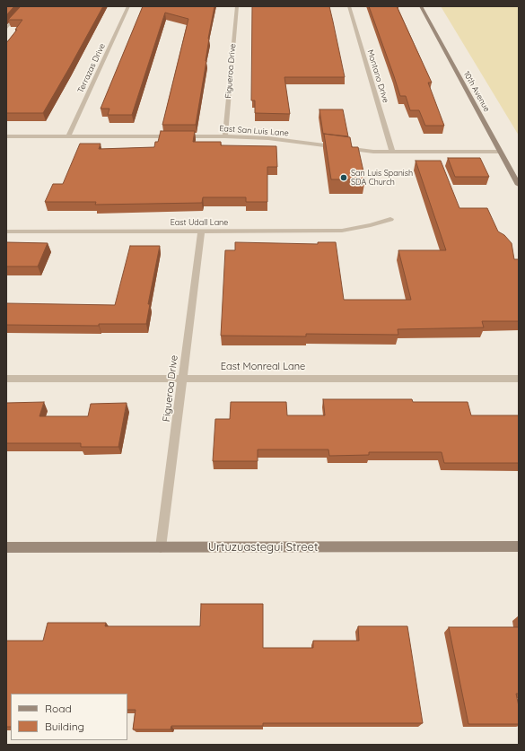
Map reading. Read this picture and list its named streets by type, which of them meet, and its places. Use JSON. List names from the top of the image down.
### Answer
{
  "streets": {
    "main road": ["10th Avenue", "Urtuzuastegui Street"],
    "street": [
      "Terrazas Drive",
      "Figueroa Drive",
      "Montano Drive",
      "East San Luis Lane",
      "East Udall Lane",
      "East Monreal Lane"
    ]
  },
  "crossings": [
    ["Terrazas Drive", "East San Luis Lane"],
    ["Figueroa Drive", "East San Luis Lane"],
    ["Figueroa Drive", "East Udall Lane"],
    ["Figueroa Drive", "East Monreal Lane"],
    ["Figueroa Drive", "Urtuzuastegui Street"],
    ["Montano Drive", "East San Luis Lane"],
    ["10th Avenue", "East San Luis Lane"]
  ],
  "places": ["San Luis Spanish SDA Church"],
  "legend": ["Road", "Building"]
}
